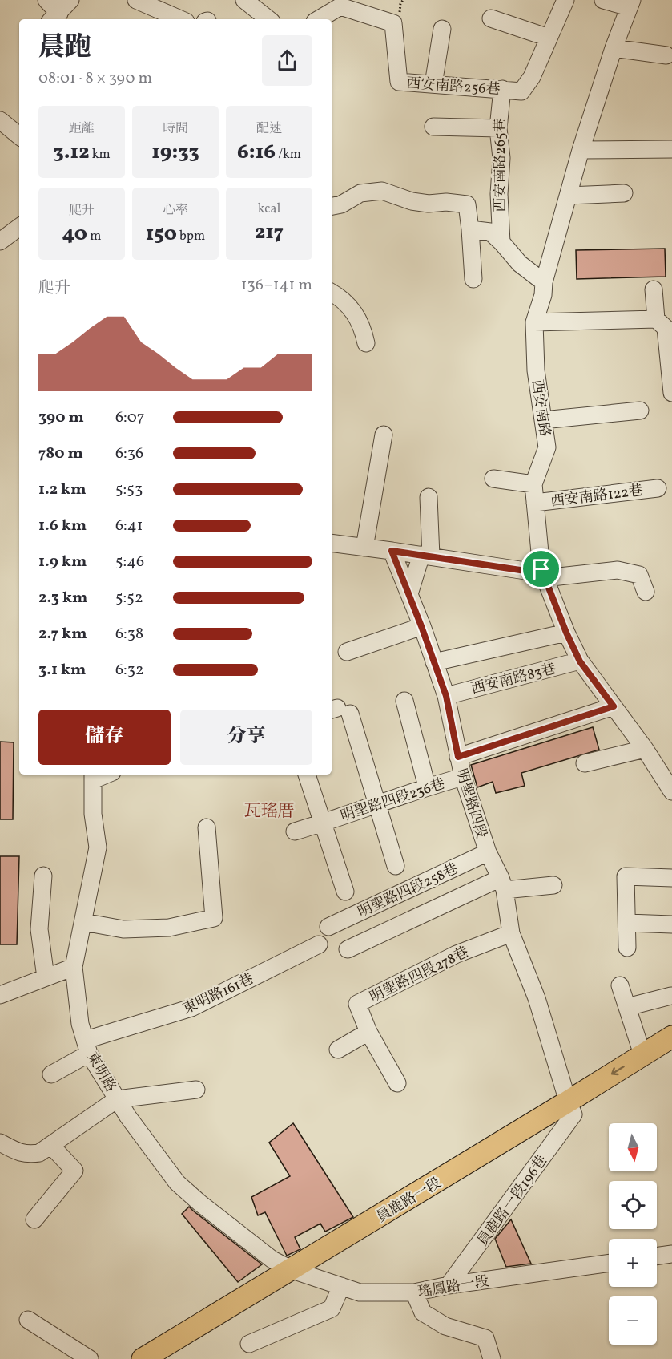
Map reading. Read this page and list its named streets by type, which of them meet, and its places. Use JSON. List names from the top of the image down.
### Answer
{
  "streets": {
    "main road": ["員鹿路一段"],
    "street": [
      "西安南路256巷",
      "西安南路265巷",
      "西安南路",
      "西安南路122巷",
      "西安南路83巷",
      "明聖路四段236巷",
      "明聖路四段",
      "明聖路四段258巷",
      "明聖路四段278巷",
      "東明路161巷",
      "東明路",
      "員鹿路一段196巷",
      "瑤鳳路一段"
    ]
  },
  "crossings": [
    ["西安南路256巷", "西安南路265巷"],
    ["西安南路", "西安南路122巷"],
    ["西安南路", "西安南路83巷"],
    ["西安南路83巷", "明聖路四段"],
    ["明聖路四段236巷", "明聖路四段"],
    ["明聖路四段", "明聖路四段258巷"],
    ["明聖路四段", "明聖路四段278巷"],
    ["明聖路四段", "員鹿路一段"],
    ["明聖路四段", "員鹿路一段196巷"],
    ["東明路161巷", "東明路"],
    ["東明路", "員鹿路一段"],
    ["東明路", "瑤鳳路一段"],
    ["員鹿路一段", "員鹿路一段196巷"],
    ["員鹿路一段", "瑤鳳路一段"],
    ["員鹿路一段196巷", "瑤鳳路一段"]
  ],
  "districts": ["瓦瑤厝"],
  "north": "bottom",
  "page": {
    "heading": ["晨跑", "08:01 · 8 × 390 m"],
    "stats": [
      ["距離", "3.12 km"],
      ["時間", "19:33"],
      ["配速", "6:16 /km"],
      ["爬升", "40 m"],
      ["心率", "150 bpm"],
      ["kcal", "217"]
    ],
    "chart": ["爬升", "136–141 m"],
    "list": [
      {
        "name": "390 m",
        "note": "6:07"
      },
      {
        "name": "780 m",
        "note": "6:36"
      },
      {
        "name": "1.2 km",
        "note": "5:53"
      },
      {
        "name": "1.6 km",
        "note": "6:41"
      },
      {
        "name": "1.9 km",
        "note": "5:46"
      },
      {
        "name": "2.3 km",
        "note": "5:52"
      },
      {
        "name": "2.7 km",
        "note": "6:38"
      },
      {
        "name": "3.1 km",
        "note": "6:32"
      }
    ],
    "buttons": ["儲存", "分享"],
    "map_buttons": ["+", "−"]
  }
}
